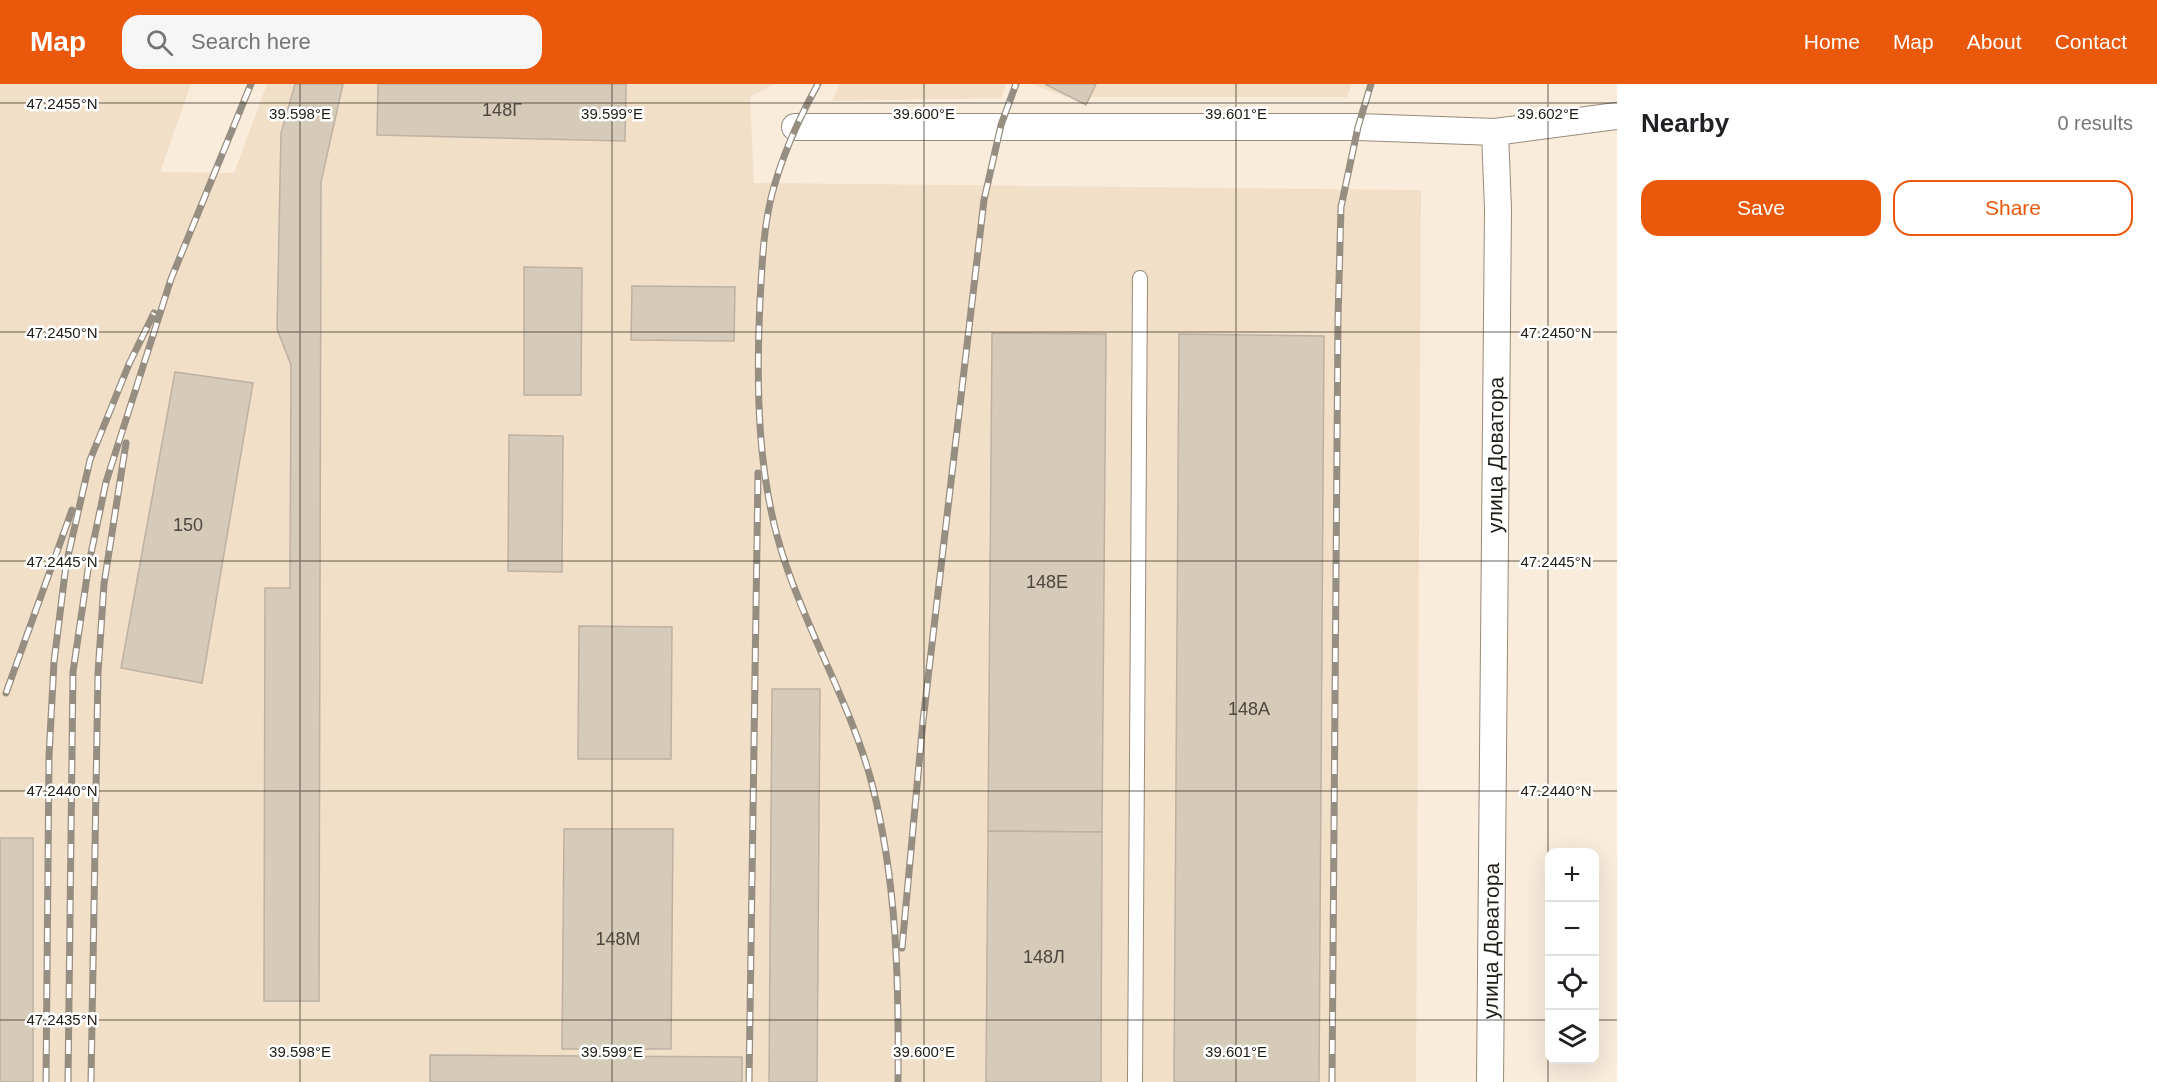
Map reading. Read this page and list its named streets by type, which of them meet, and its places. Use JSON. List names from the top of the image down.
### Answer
{
  "streets": {
    "street": ["улица Доватора"]
  },
  "house_numbers": [
    "148Г",
    "150",
    "148Е",
    "148А",
    "148М",
    "148Л"
  ],
  "page": {
    "header": "Map",
    "search": "Search here",
    "nav": [
      "Home",
      "Map",
      "About",
      "Contact"
    ],
    "heading": ["Nearby", "0 results"],
    "buttons": ["Save", "Share"],
    "map_buttons": ["+", "−"]
  },
  "coordinates": [
    "47.2455°N",
    "39.598°E",
    "39.599°E",
    "39.600°E",
    "39.601°E",
    "39.602°E",
    "47.2450°N",
    "47.2445°N",
    "47.2440°N",
    "47.2435°N"
  ]
}
